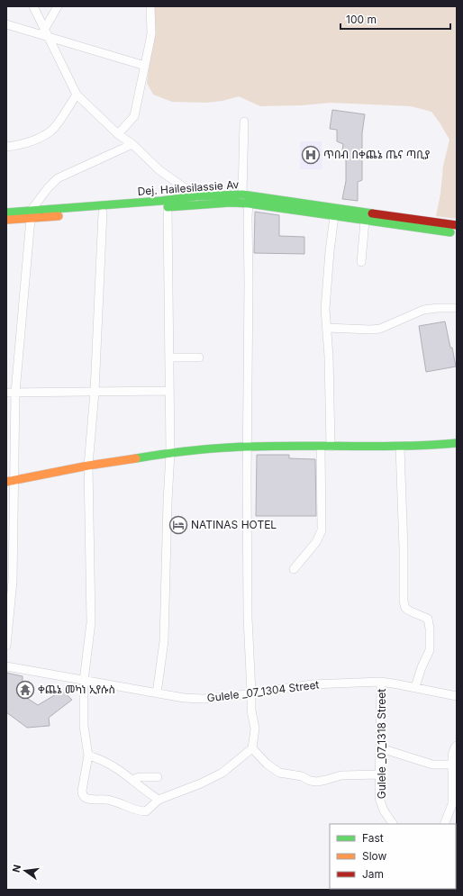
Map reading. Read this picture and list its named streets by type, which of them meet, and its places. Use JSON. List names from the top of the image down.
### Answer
{
  "streets": {
    "main road": ["Dej. Hailesilassie Av"],
    "street": ["Gulele _07_1304 Street", "Gulele _07_1318 Street"]
  },
  "crossings": [
    ["Gulele _07_1304 Street", "Gulele _07_1318 Street"]
  ],
  "places": {
    "hospital": ["ጥበብ በቀጨኔ ጤና ጣቢያ"],
    "hotel": ["NATINAS HOTEL"],
    "temple": ["ቀጨኔ መካነ ኢየሱስ"]
  },
  "legend": ["Fast", "Slow", "Jam"],
  "scale_bar": "100 m",
  "north": "left"
}
